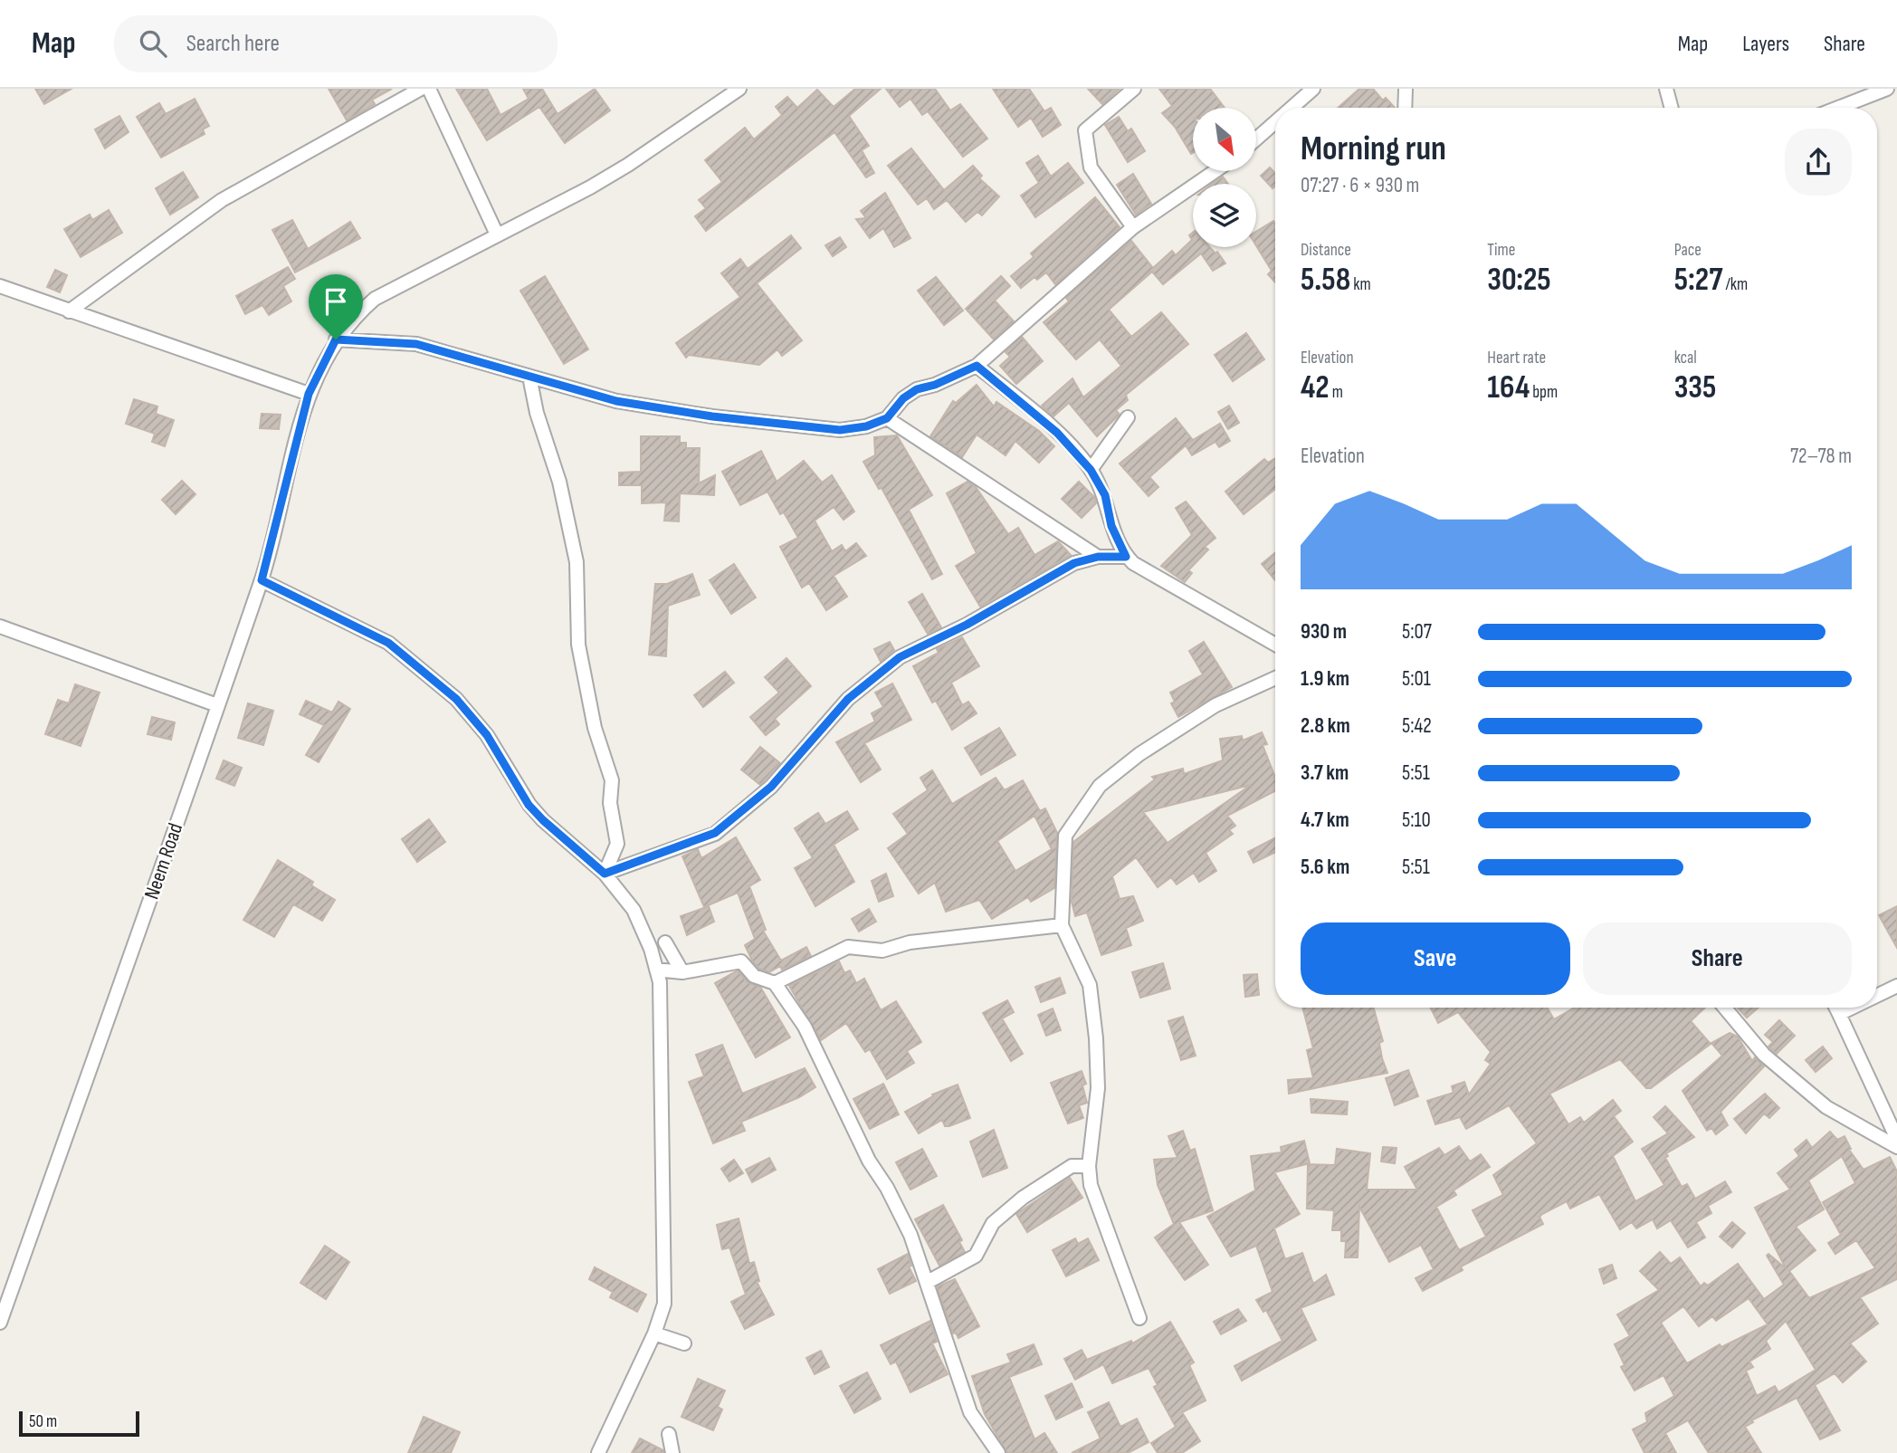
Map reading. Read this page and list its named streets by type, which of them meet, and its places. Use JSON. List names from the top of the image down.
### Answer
{
  "streets": {
    "street": ["Neem Road"]
  },
  "scale_bar": "50 m",
  "north": "bottom right",
  "page": {
    "header": "Map",
    "search": "Search here",
    "nav": ["Map", "Layers", "Share"],
    "heading": ["Morning run", "07:27 · 6 × 930 m"],
    "stats": [
      ["Distance", "5.58 km"],
      ["Time", "30:25"],
      ["Pace", "5:27 /km"],
      ["Elevation", "42 m"],
      ["Heart rate", "164 bpm"],
      ["kcal", "335"]
    ],
    "chart": ["Elevation", "72–78 m"],
    "list": [
      {
        "name": "930 m",
        "note": "5:07"
      },
      {
        "name": "1.9 km",
        "note": "5:01"
      },
      {
        "name": "2.8 km",
        "note": "5:42"
      },
      {
        "name": "3.7 km",
        "note": "5:51"
      },
      {
        "name": "4.7 km",
        "note": "5:10"
      },
      {
        "name": "5.6 km",
        "note": "5:51"
      }
    ],
    "buttons": ["Save", "Share"],
    "scale": "50 m"
  }
}
